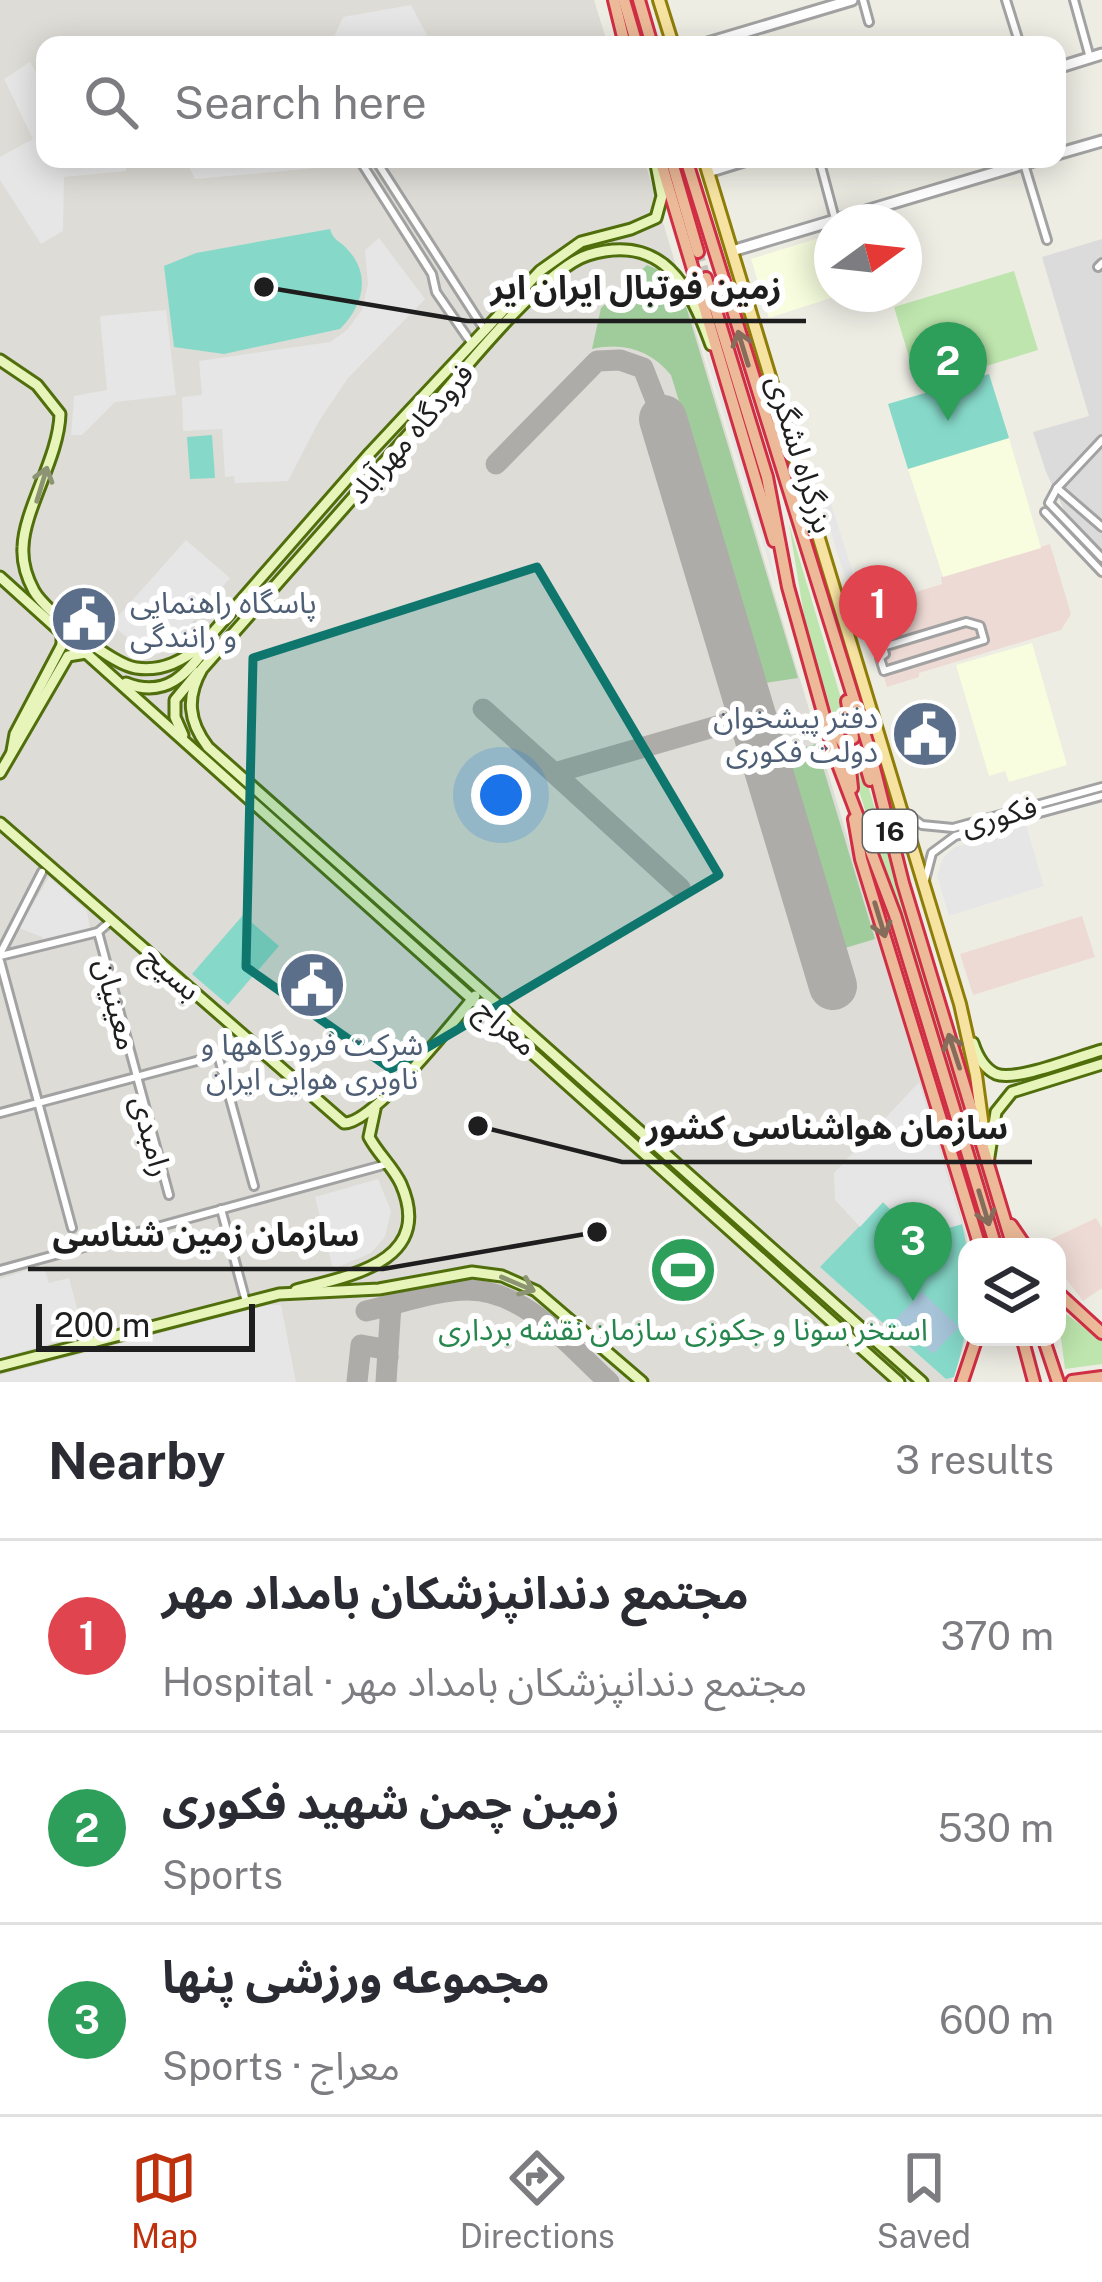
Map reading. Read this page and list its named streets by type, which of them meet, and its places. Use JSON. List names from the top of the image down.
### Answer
{
  "streets": {
    "highway": ["بزرگراه لشگری", "16"],
    "main road": ["فرودگاه مهرآباد", "بسیج", "معراج"],
    "street": ["فکوری", "معینیان", "رامبدی"]
  },
  "crossings": [
    ["فرودگاه مهرآباد", "16"],
    ["فرودگاه مهرآباد", "معراج"],
    ["بزرگراه لشگری", "16"],
    ["معینیان", "رامبدی"]
  ],
  "places": {
    "other": ["زمین فوتبال ایران ایر", "سازمان هواشناسی کشور", "سازمان زمین شناسی"],
    "public building": ["پاسگاه راهنمایی و رانندگی", "دفتر پیشخوان دولت فکوری", "شرکت فرودگاهها و ناوبری هوایی ایران"],
    "sports": ["استخر سونا و جکوزی سازمان نقشه برداری"]
  },
  "scale_bar": "200 m",
  "north": "right",
  "page": {
    "search": "Search here",
    "pins": ["2", "1", "3"],
    "scale": "200 m",
    "heading": ["Nearby", "3 results"],
    "list": [
      {
        "mark": "1",
        "name": "مجتمع دندانپزشکان بامداد مهر",
        "note": "Hospital · مجتمع دندانپزشکان بامداد مهر",
        "value": "370 m"
      },
      {
        "mark": "2",
        "name": "زمین چمن شهید فکوری",
        "note": "Sports",
        "value": "530 m"
      },
      {
        "mark": "3",
        "name": "مجموعه ورزشی پنها",
        "note": "Sports · معراج",
        "value": "600 m"
      }
    ],
    "nav": ["Map", "Directions", "Saved"]
  }
}
